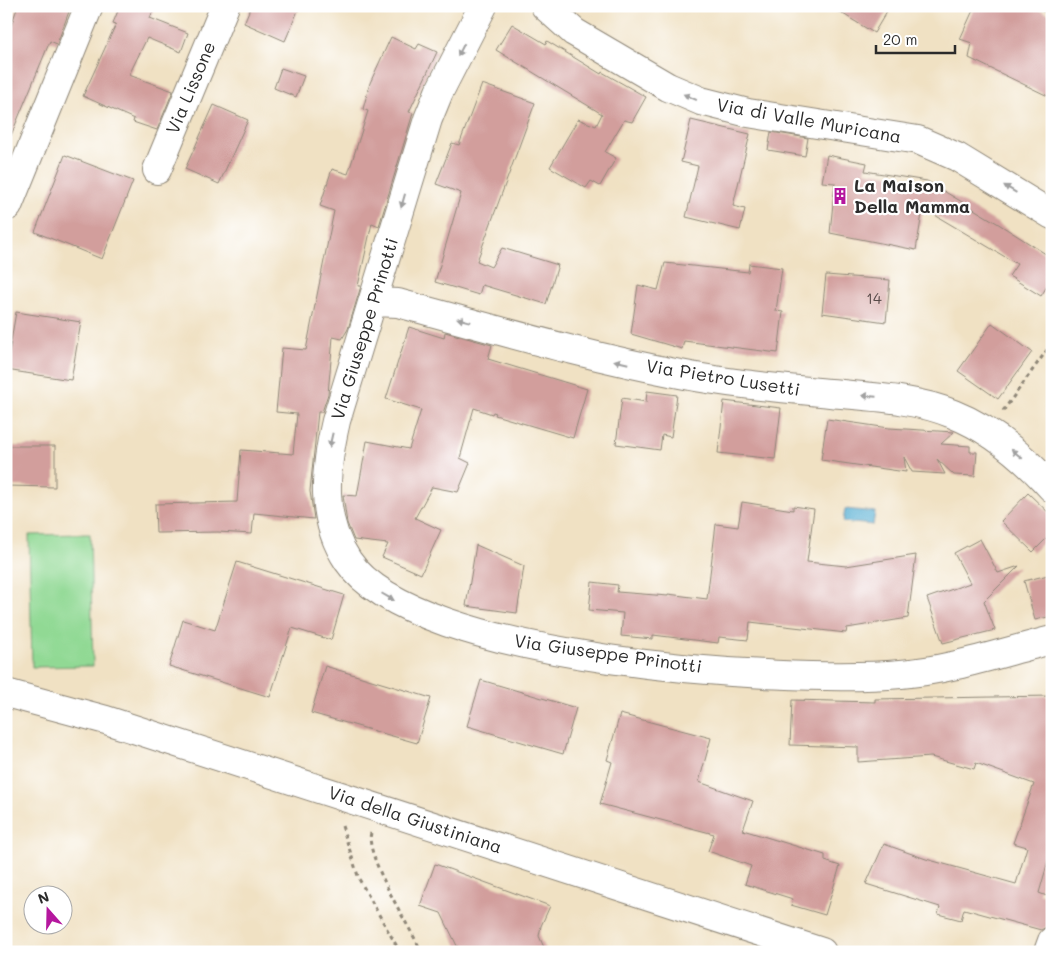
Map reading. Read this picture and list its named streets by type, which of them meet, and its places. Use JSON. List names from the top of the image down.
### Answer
{
  "streets": {
    "street": [
      "Via Lissone",
      "Via di Valle Muricana",
      "Via Giuseppe Prinotti",
      "Via Pietro Lusetti",
      "Via della Giustiniana"
    ]
  },
  "crossings": [
    ["Via Giuseppe Prinotti", "Via Pietro Lusetti"]
  ],
  "one_way": ["Via di Valle Muricana", "Via Pietro Lusetti"],
  "places": {
    "building": ["La Maison Della Mamma"]
  },
  "house_numbers": ["14"],
  "scale_bar": "20 m",
  "north": "top"
}
